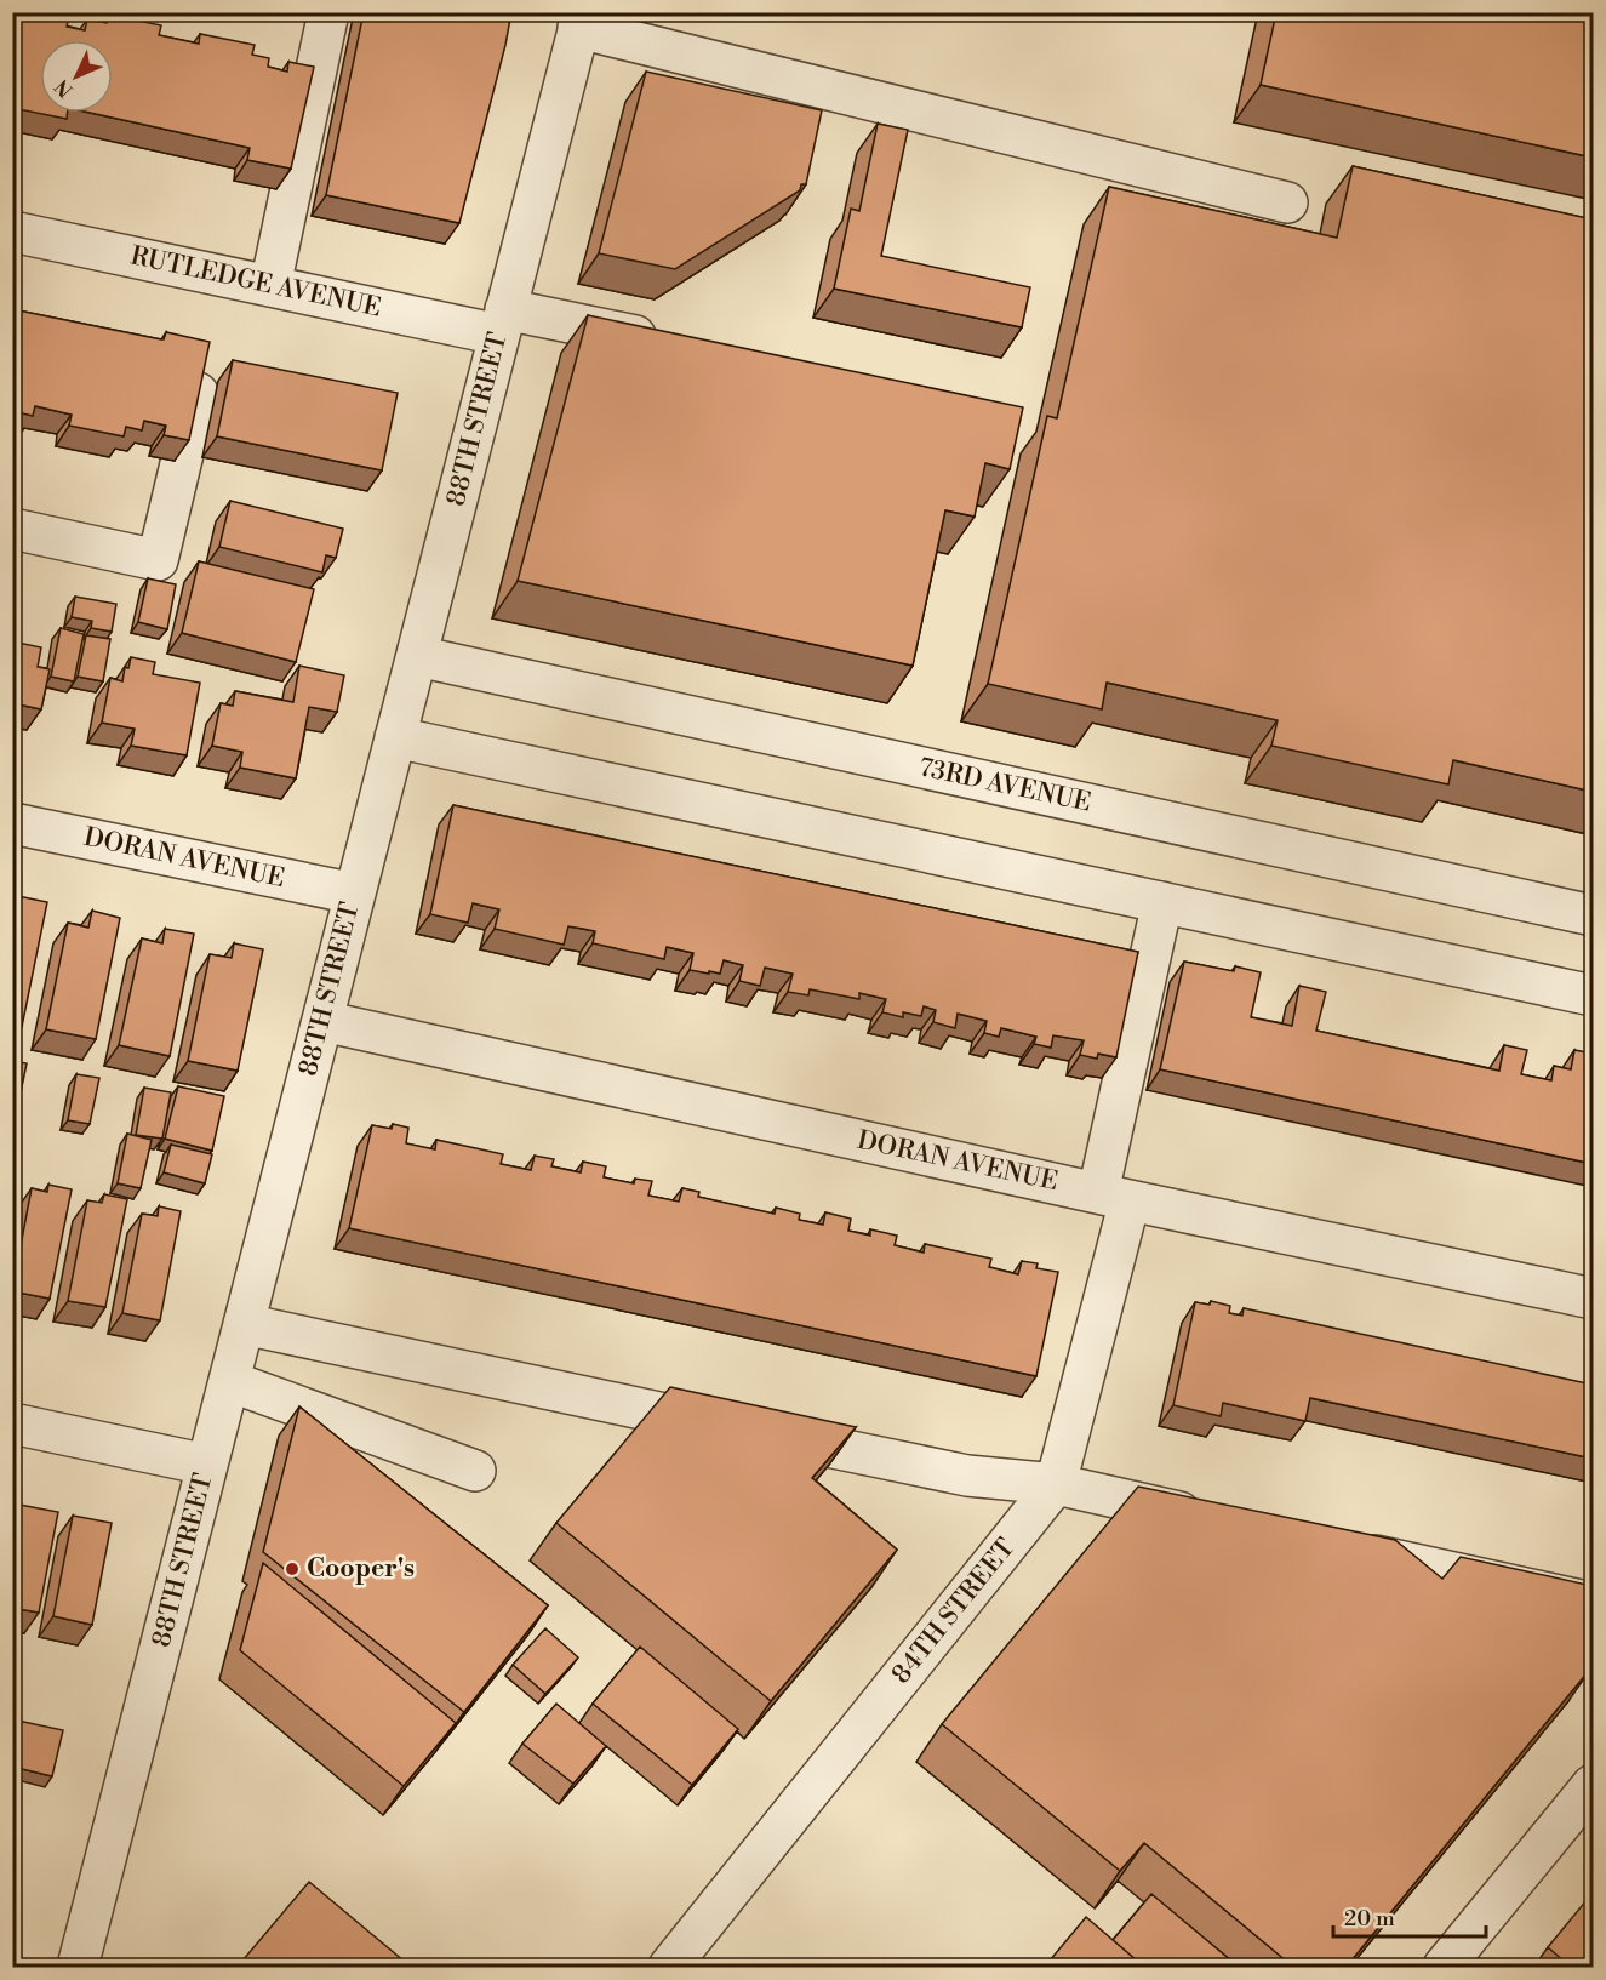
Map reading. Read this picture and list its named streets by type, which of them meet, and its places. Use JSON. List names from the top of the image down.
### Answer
{
  "streets": {
    "street": [
      "RUTLEDGE AVENUE",
      "88TH STREET",
      "73RD AVENUE",
      "DORAN AVENUE",
      "84TH STREET"
    ]
  },
  "crossings": [
    ["RUTLEDGE AVENUE", "88TH STREET"],
    ["88TH STREET", "73RD AVENUE"],
    ["88TH STREET", "DORAN AVENUE"],
    ["DORAN AVENUE", "84TH STREET"]
  ],
  "places": ["Cooper's"],
  "scale_bar": "20 m",
  "north": "bottom left"
}
